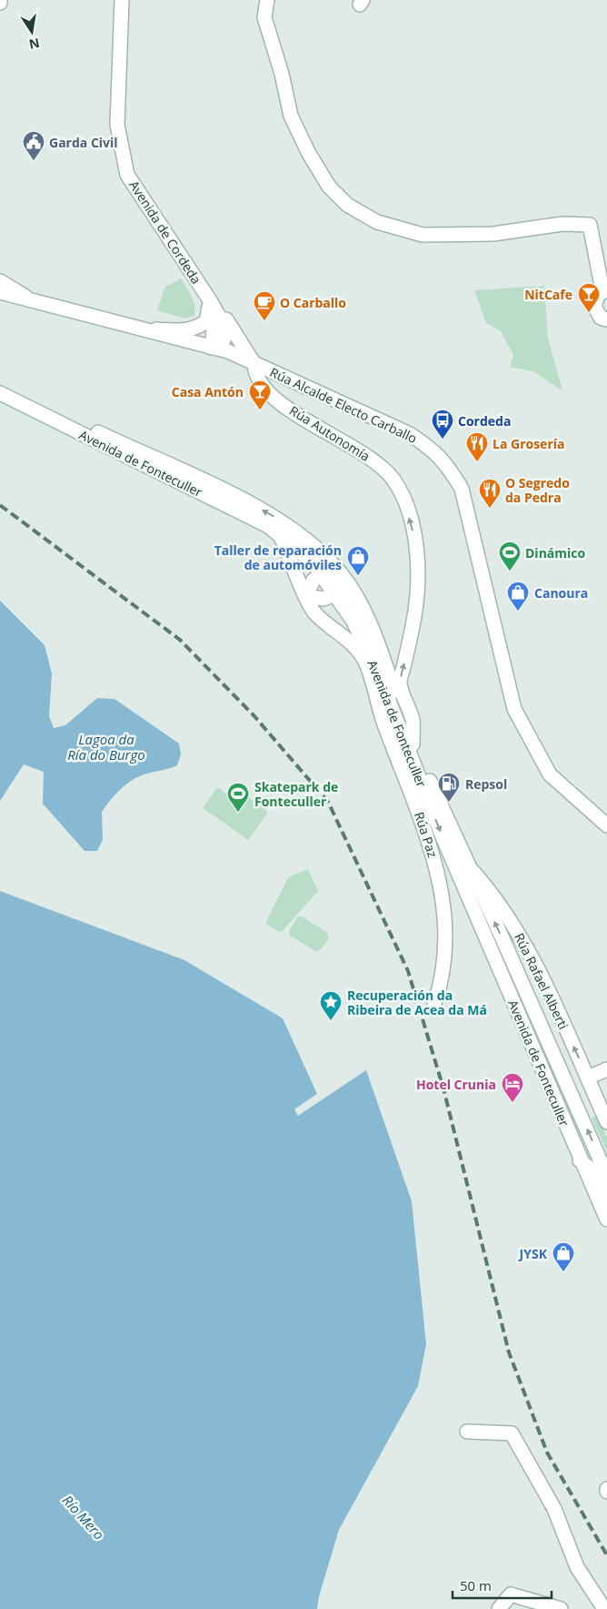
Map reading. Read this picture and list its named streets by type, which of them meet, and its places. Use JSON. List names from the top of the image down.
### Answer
{
  "streets": {
    "street": [
      "Avenida de Cordeda",
      "Rúa Alcalde Electo Carballo",
      "Rúa Autonomía",
      "Avenida de Fonteculler",
      "Rúa Paz",
      "Rúa Rafael Alberti"
    ]
  },
  "crossings": [
    ["Avenida de Cordeda", "Rúa Alcalde Electo Carballo"],
    ["Avenida de Cordeda", "Rúa Autonomía"],
    ["Rúa Alcalde Electo Carballo", "Rúa Autonomía"],
    ["Rúa Autonomía", "Avenida de Fonteculler"],
    ["Avenida de Fonteculler", "Rúa Paz"],
    ["Avenida de Fonteculler", "Rúa Rafael Alberti"]
  ],
  "water": ["Lagoa da Ría do Burgo", "Río Mero"],
  "places": {
    "public building": ["Garda Civil"],
    "bar": ["NitCafe", "Casa Antón"],
    "cafe": ["O Carballo"],
    "bus stop": ["Cordeda"],
    "restaurant": ["La Grosería", "O Segredo da Pedra"],
    "sports": ["Dinámico", "Skatepark de Fonteculler"],
    "shop": ["Taller de reparación de automóviles", "Canoura", "JYSK"],
    "fuel station": ["Repsol"],
    "place": ["Recuperación da Ribeira de Acea da Má"],
    "hotel": ["Hotel Crunia"]
  },
  "scale_bar": "50 m",
  "north": "bottom"
}
